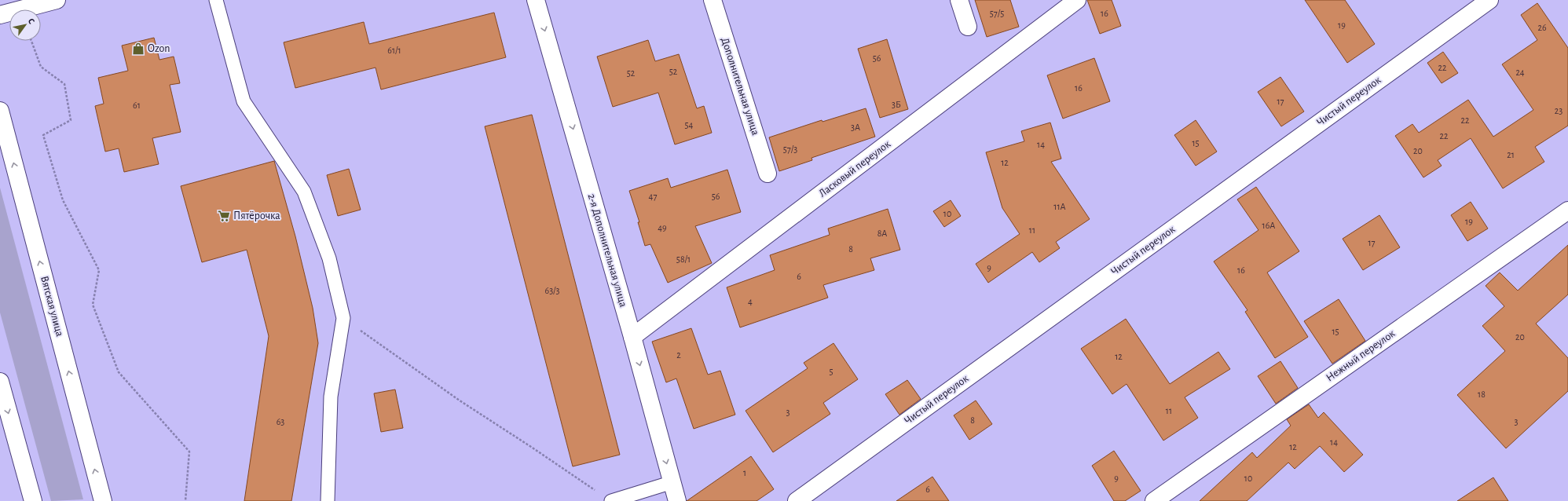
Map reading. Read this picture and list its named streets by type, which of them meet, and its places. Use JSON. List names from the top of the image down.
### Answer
{
  "streets": {
    "street": [
      "Дополнительная улица",
      "Чистый переулок",
      "Ласковый переулок",
      "2-я Дополнительная улица",
      "Вятская улица",
      "Нежный переулок"
    ]
  },
  "crossings": [
    ["Ласковый переулок", "2-я Дополнительная улица"]
  ],
  "one_way": ["2-я Дополнительная улица"],
  "places": {
    "shop": ["Ozon"],
    "supermarket": ["Пятёрочка"]
  },
  "house_numbers": [
    "57/5",
    "16",
    "19",
    "26",
    "61/1",
    "56",
    "22",
    "52",
    "24",
    "52",
    "16",
    "17",
    "3Б",
    "61",
    "23",
    "22",
    "54",
    "3А",
    "22",
    "15",
    "14",
    "57/3",
    "20",
    "21",
    "12",
    "47",
    "56",
    "11А",
    "10",
    "19",
    "16А",
    "49",
    "11",
    "8А",
    "17",
    "8",
    "58/1",
    "9",
    "16",
    "6",
    "63/3",
    "4",
    "15",
    "20",
    "2",
    "12",
    "5",
    "18",
    "11",
    "3",
    "8",
    "63",
    "3",
    "14",
    "12",
    "1",
    "9",
    "10",
    "6"
  ],
  "north": "top right"
}
